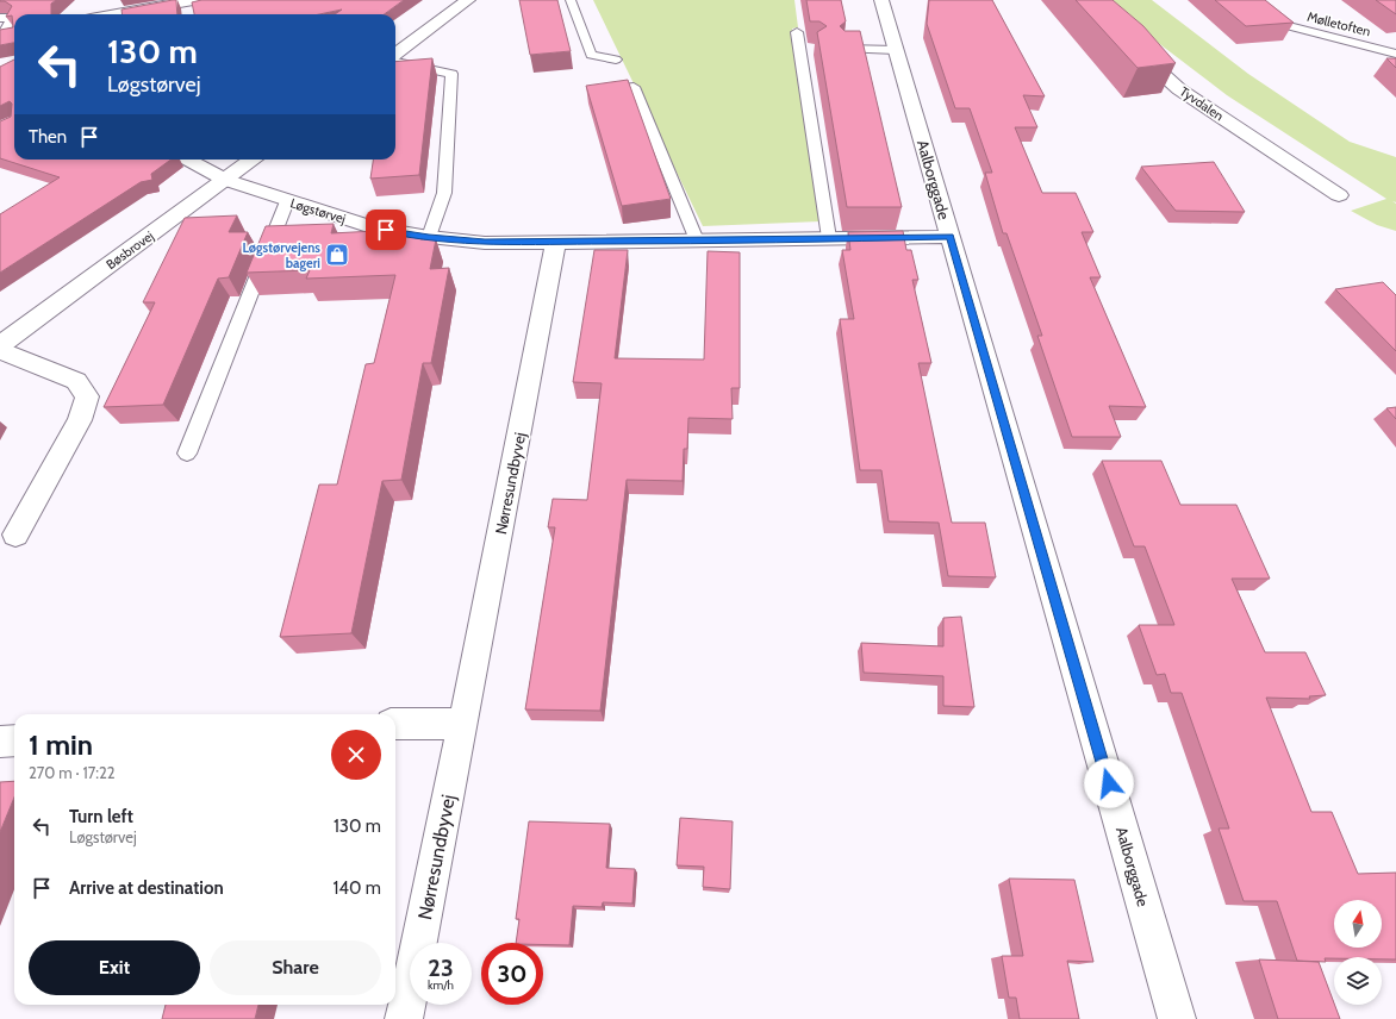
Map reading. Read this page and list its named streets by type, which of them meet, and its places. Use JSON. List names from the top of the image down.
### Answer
{
  "streets": {
    "street": [
      "Tyvdalen",
      "Aalborggade",
      "Løgstørvej",
      "Bøsbrovej",
      "Nørresundbyvej"
    ],
    "lane": ["Mølletoften"]
  },
  "crossings": [
    ["Aalborggade", "Løgstørvej"],
    ["Løgstørvej", "Bøsbrovej"],
    ["Løgstørvej", "Nørresundbyvej"]
  ],
  "places": {
    "shop": ["Løgstørvejens bageri"]
  },
  "north": "top",
  "page": {
    "turn": ["130 m", "Løgstørvej"],
    "then": "Then",
    "heading": ["1 min", "270 m · 17:22"],
    "list": [
      {
        "name": "Turn left",
        "note": "Løgstørvej",
        "value": "130 m"
      },
      {
        "name": "Arrive at destination",
        "value": "140 m"
      }
    ],
    "buttons": ["Exit", "Share"],
    "speed": "23 km/h",
    "limit": "30"
  }
}
